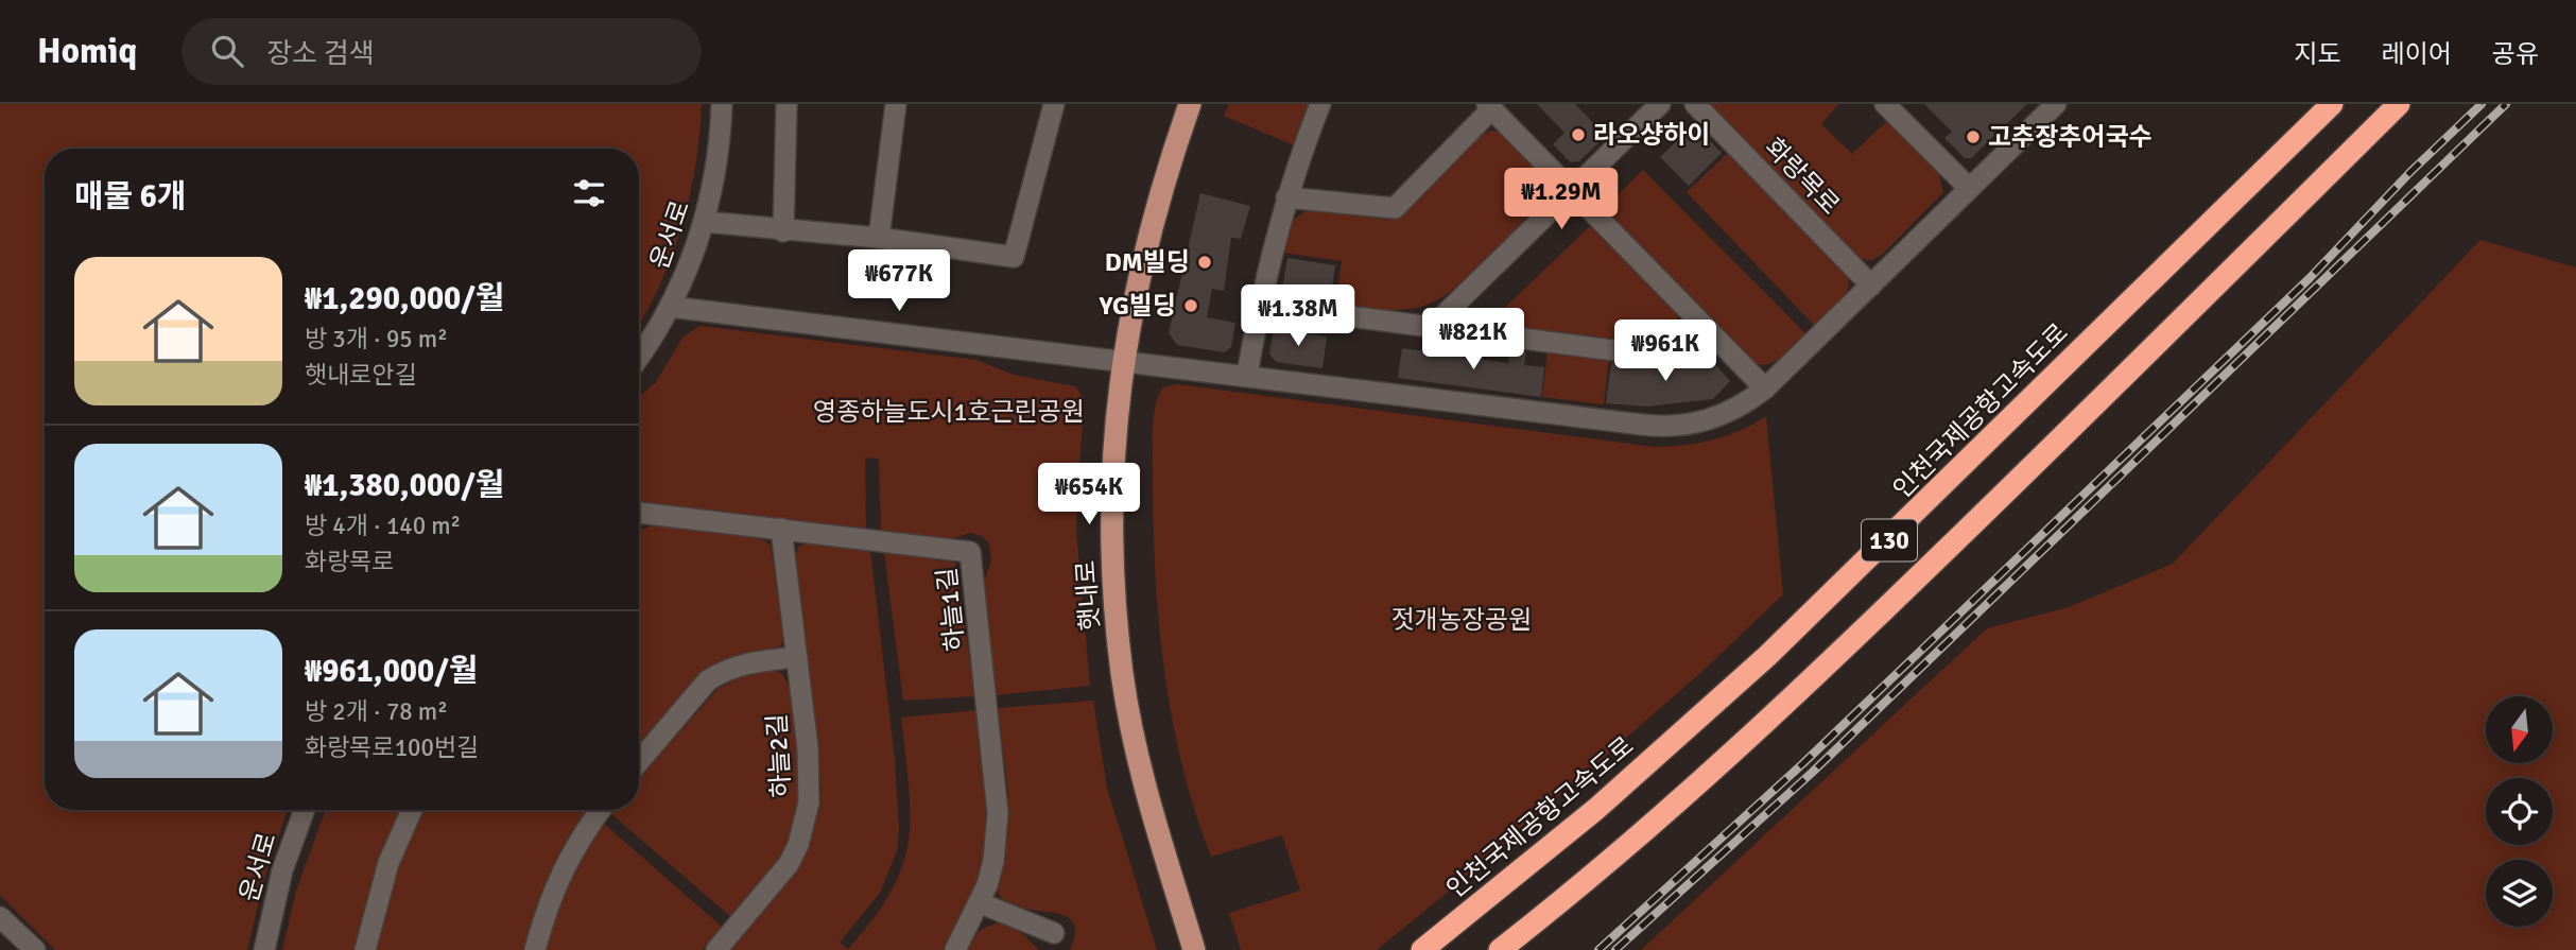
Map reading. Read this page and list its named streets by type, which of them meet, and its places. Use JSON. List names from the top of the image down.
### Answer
{
  "streets": {
    "highway": ["인천국제공항고속도로", "130"],
    "main road": ["햇내로"],
    "street": [
      "화랑목로",
      "운서로",
      "하늘1길",
      "하늘2길"
    ]
  },
  "crossings": [
    ["하늘1길", "하늘2길"]
  ],
  "parks": ["영종하늘도시1호근린공원", "젓개농장공원"],
  "places": [
    "라오샹하이",
    "고추장추어국수",
    "DM빌딩",
    "YG빌딩"
  ],
  "north": "bottom",
  "page": {
    "header": "Homiq",
    "search": "장소 검색",
    "nav": ["지도", "레이어", "공유"],
    "heading": "매물 6개",
    "price": [
      "₩1.29M",
      "₩677K",
      "₩1.38M",
      "₩821K",
      "₩961K",
      "₩654K"
    ],
    "list": [
      {
        "name": "₩1,290,000/월",
        "note": "방 3개 · 95 m² · 햇내로안길"
      },
      {
        "name": "₩1,380,000/월",
        "note": "방 4개 · 140 m² · 화랑목로"
      },
      {
        "name": "₩961,000/월",
        "note": "방 2개 · 78 m² · 화랑목로100번길"
      }
    ]
  }
}
